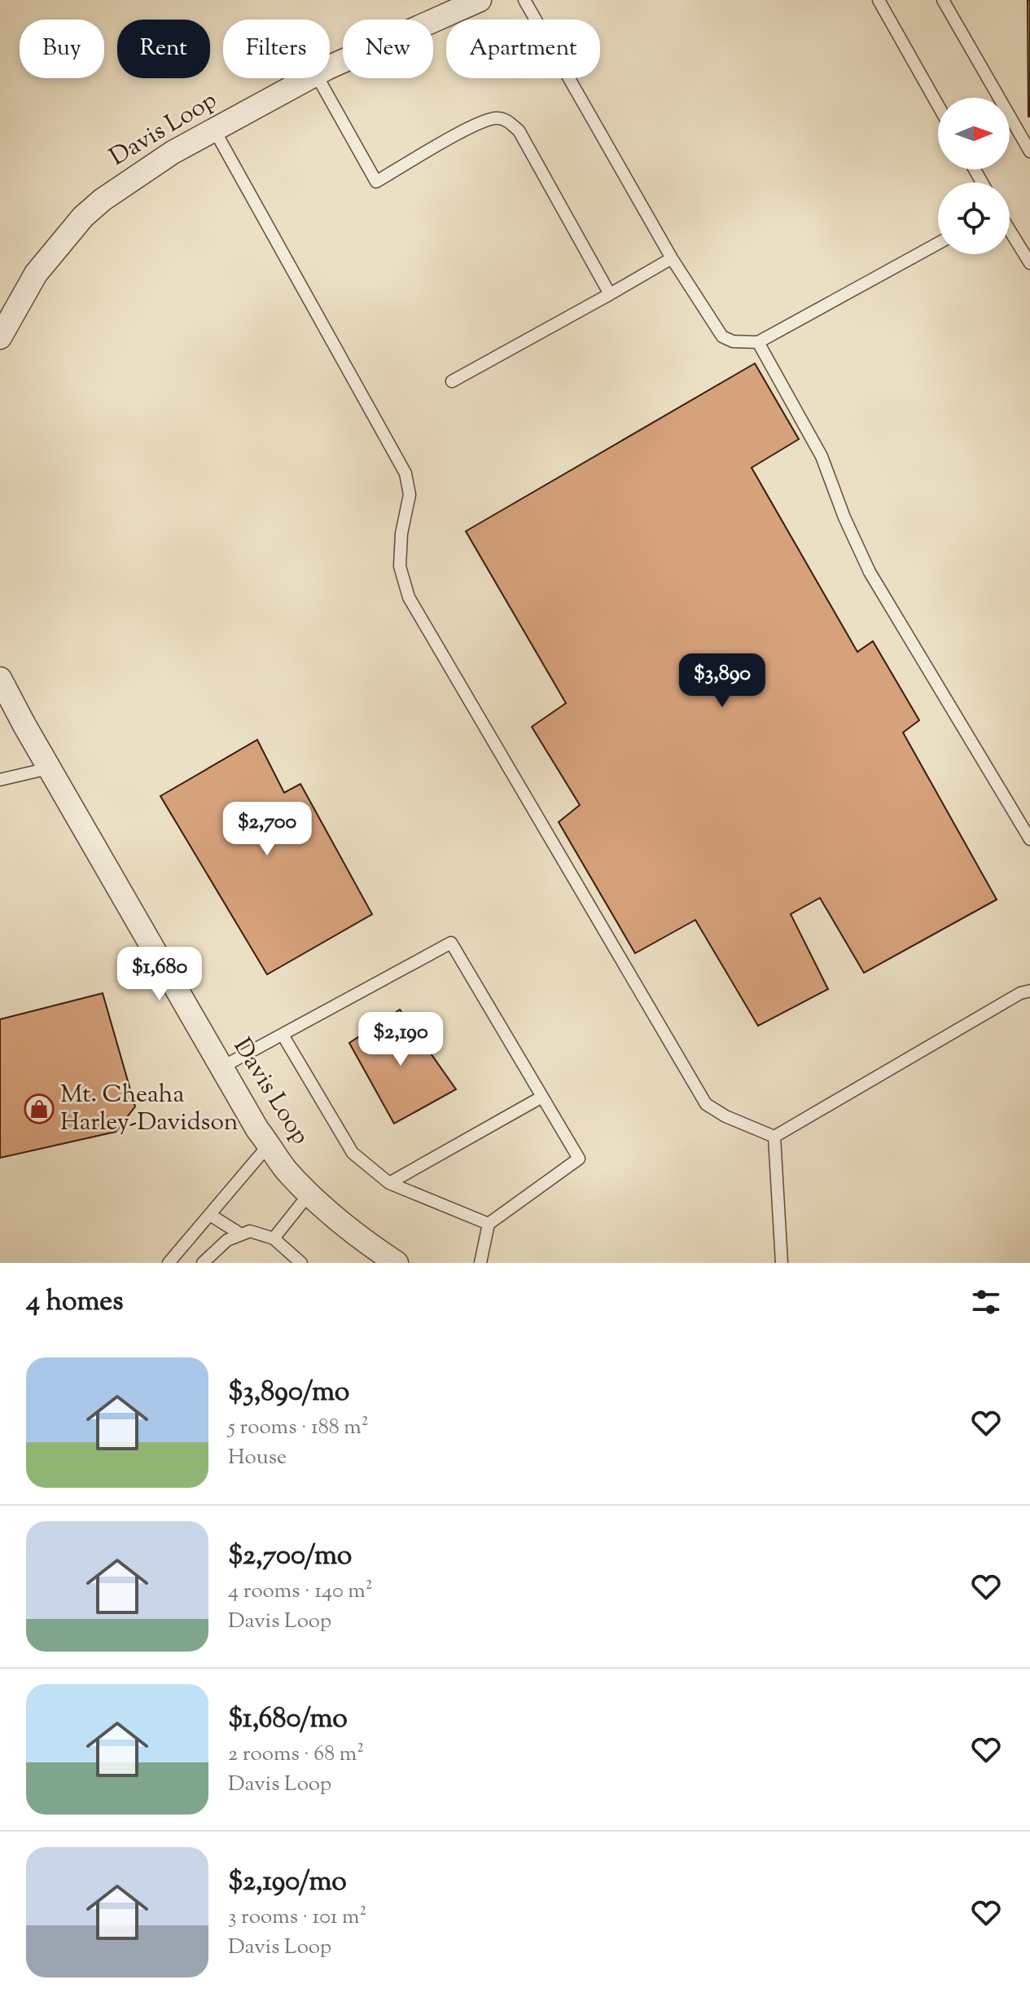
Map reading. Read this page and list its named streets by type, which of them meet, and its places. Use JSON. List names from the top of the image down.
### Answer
{
  "streets": {
    "street": ["Davis Loop"]
  },
  "places": {
    "shop": ["Mt. Cheaha Harley-Davidson"]
  },
  "north": "right",
  "page": {
    "chip": [
      "Buy",
      "Rent",
      "Filters",
      "New",
      "Apartment"
    ],
    "price": [
      "$3,890",
      "$2,700",
      "$1,680",
      "$2,190"
    ],
    "heading": "4 homes",
    "list": [
      {
        "name": "$3,890/mo",
        "note": "5 rooms · 188 m² · House"
      },
      {
        "name": "$2,700/mo",
        "note": "4 rooms · 140 m² · Davis Loop"
      },
      {
        "name": "$1,680/mo",
        "note": "2 rooms · 68 m² · Davis Loop"
      },
      {
        "name": "$2,190/mo",
        "note": "3 rooms · 101 m² · Davis Loop"
      }
    ]
  }
}
